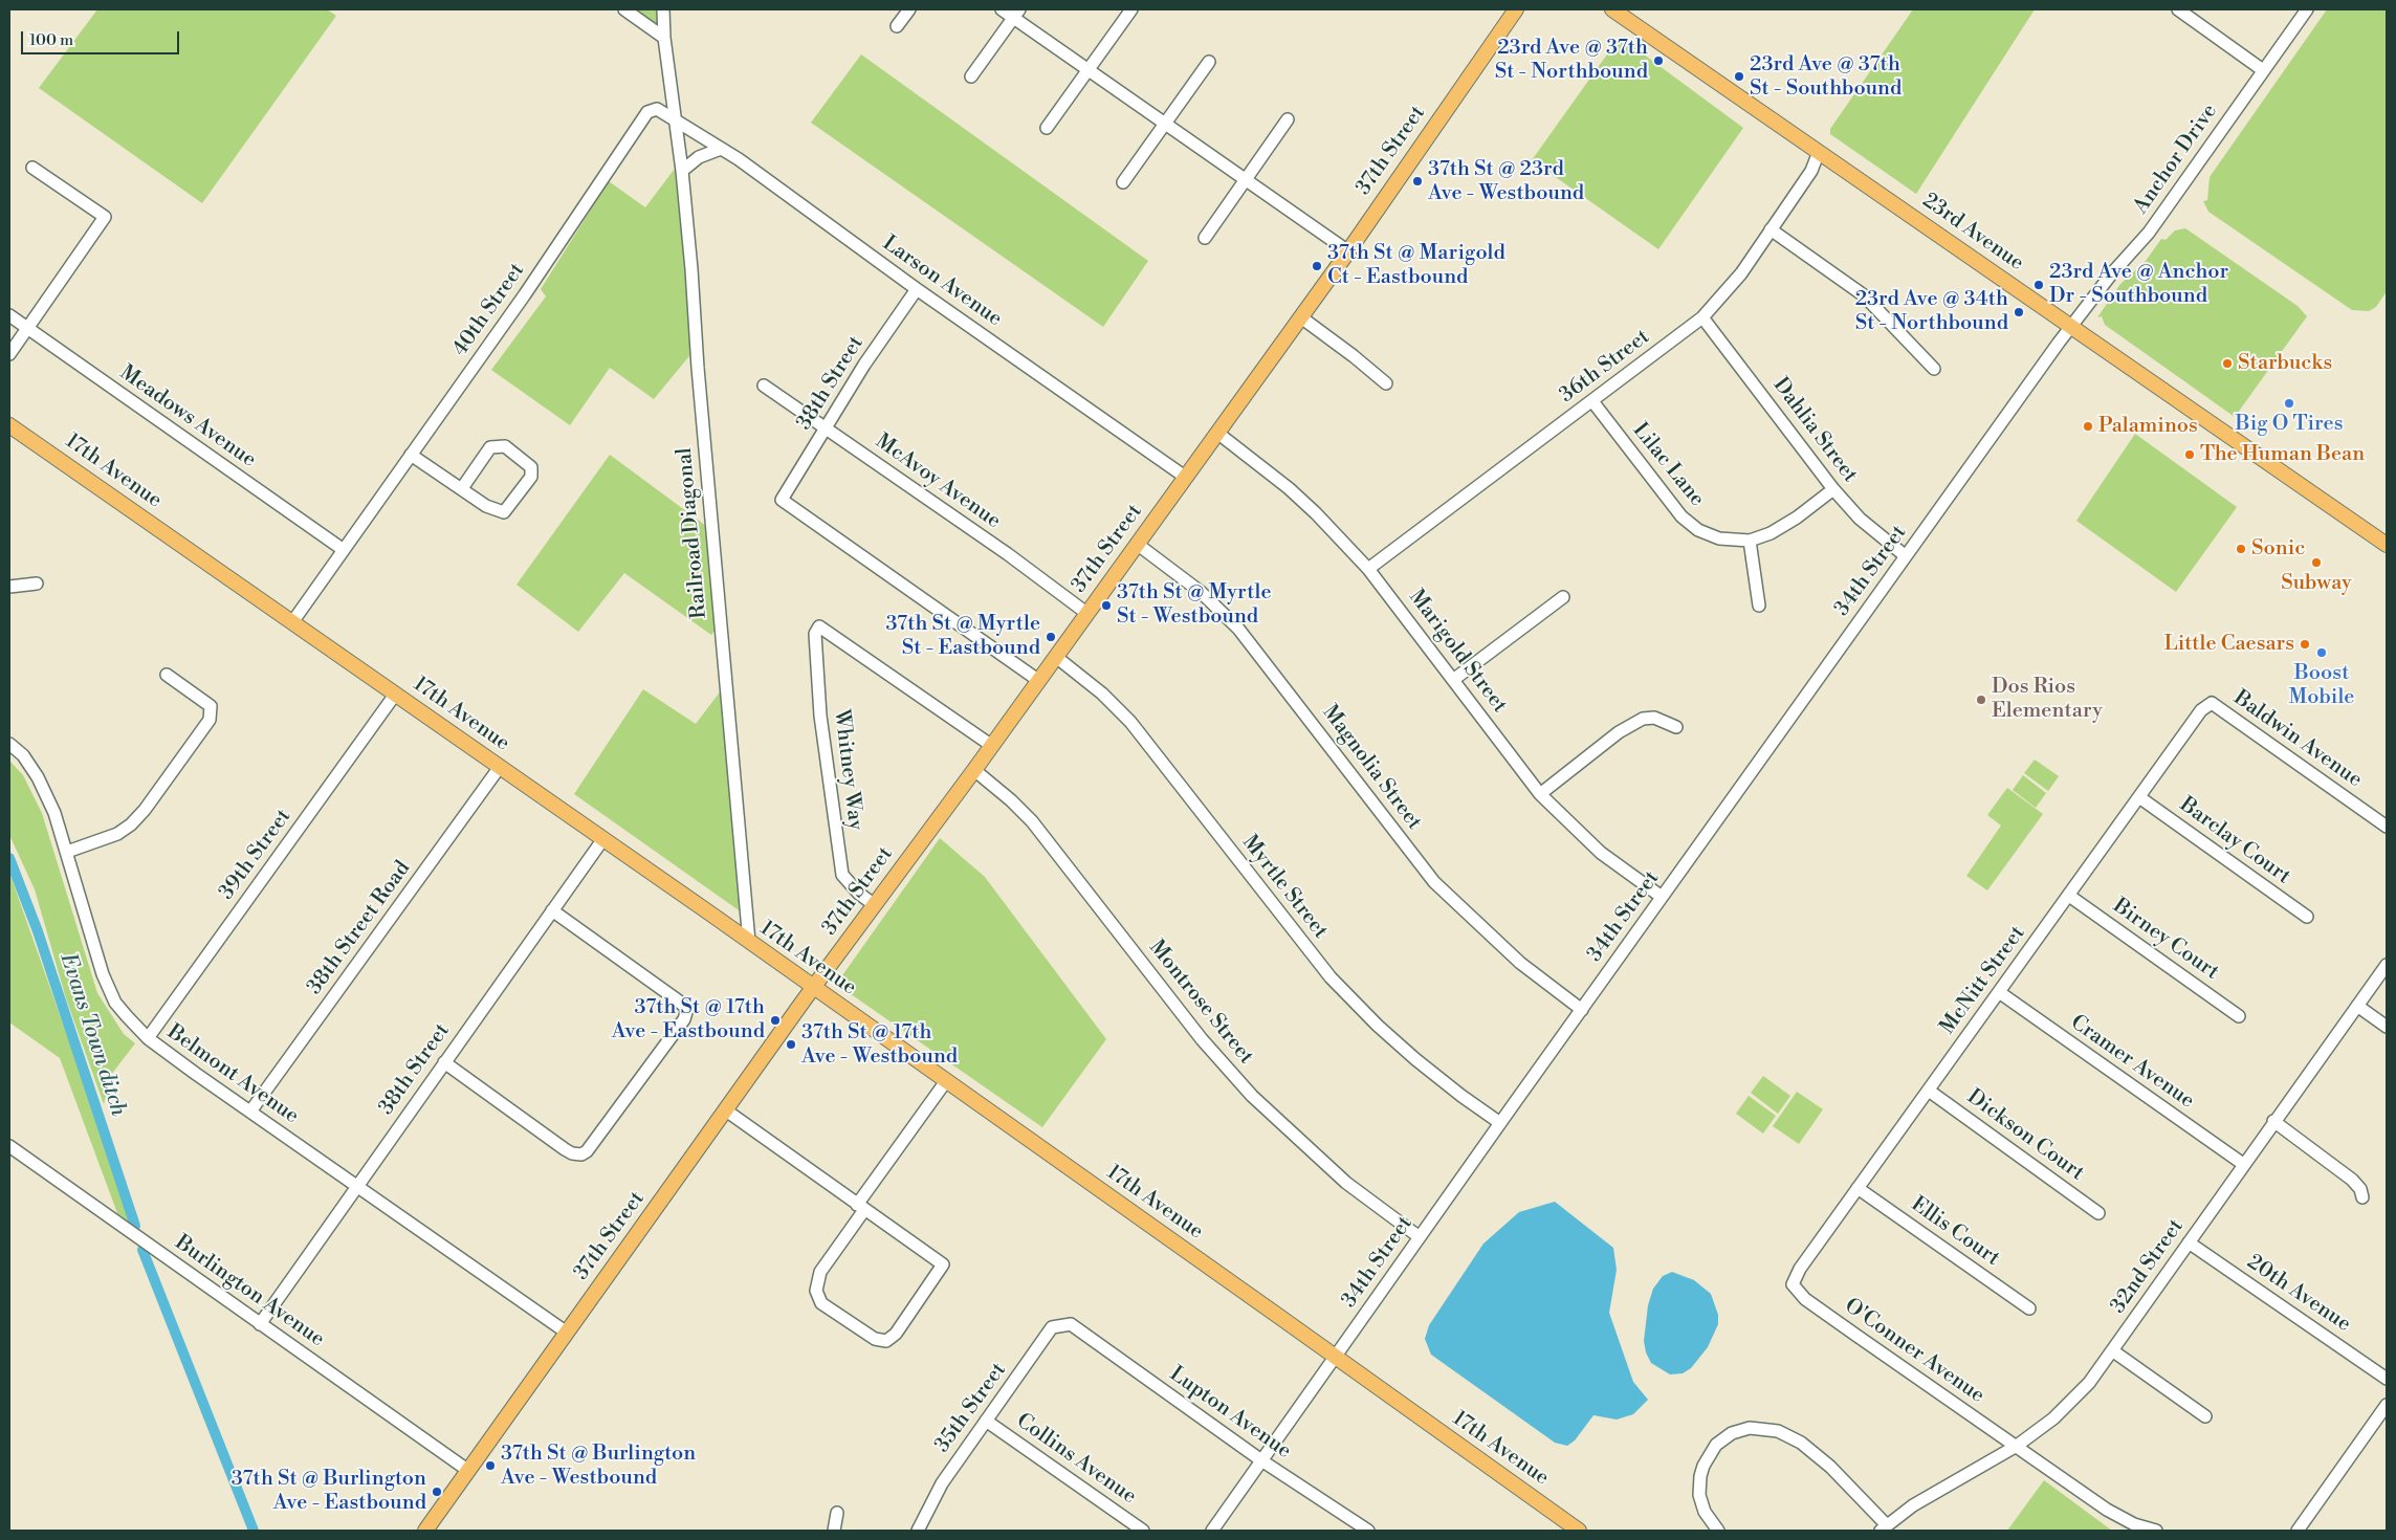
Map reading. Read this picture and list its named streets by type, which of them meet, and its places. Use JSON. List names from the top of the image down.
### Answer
{
  "streets": {
    "main road": ["37th Street", "23rd Avenue", "17th Avenue"],
    "street": [
      "Anchor Drive",
      "Larson Avenue",
      "40th Street",
      "36th Street",
      "38th Street",
      "Meadows Avenue",
      "Dahlia Street",
      "Lilac Lane",
      "McAvoy Avenue",
      "Railroad Diagonal",
      "34th Street",
      "Marigold Street",
      "Baldwin Avenue",
      "Magnolia Street",
      "Whitney Way",
      "Barclay Court",
      "39th Street",
      "Myrtle Street",
      "38th Street Road",
      "Birney Court",
      "McNitt Street",
      "Montrose Street",
      "Cramer Avenue",
      "Belmont Avenue",
      "Dickson Court",
      "Ellis Court",
      "32nd Street",
      "Burlington Avenue",
      "20th Avenue",
      "O'Conner Avenue",
      "35th Street",
      "Lupton Avenue",
      "Collins Avenue"
    ]
  },
  "crossings": [
    ["37th Street", "Larson Avenue"],
    ["37th Street", "38th Street"],
    ["37th Street", "17th Avenue"],
    ["37th Street", "McAvoy Avenue"],
    ["37th Street", "Marigold Street"],
    ["37th Street", "Magnolia Street"],
    ["37th Street", "Whitney Way"],
    ["37th Street", "Myrtle Street"],
    ["37th Street", "Montrose Street"],
    ["37th Street", "Belmont Avenue"],
    ["37th Street", "Burlington Avenue"],
    ["Anchor Drive", "23rd Avenue"],
    ["Anchor Drive", "34th Street"],
    ["23rd Avenue", "36th Street"],
    ["23rd Avenue", "34th Street"],
    ["Larson Avenue", "40th Street"],
    ["Larson Avenue", "38th Street"],
    ["Larson Avenue", "Railroad Diagonal"],
    ["40th Street", "Meadows Avenue"],
    ["40th Street", "17th Avenue"],
    ["40th Street", "Railroad Diagonal"],
    ["36th Street", "Dahlia Street"],
    ["36th Street", "Lilac Lane"],
    ["36th Street", "Marigold Street"],
    ["38th Street", "17th Avenue"],
    ["38th Street", "McAvoy Avenue"],
    ["38th Street", "Belmont Avenue"],
    ["38th Street", "Burlington Avenue"],
    ["Dahlia Street", "Lilac Lane"],
    ["Dahlia Street", "34th Street"],
    ["17th Avenue", "Railroad Diagonal"],
    ["17th Avenue", "34th Street"],
    ["17th Avenue", "39th Street"],
    ["17th Avenue", "38th Street Road"],
    ["34th Street", "Marigold Street"],
    ["34th Street", "Magnolia Street"],
    ["34th Street", "Myrtle Street"],
    ["34th Street", "Montrose Street"],
    ["34th Street", "Lupton Avenue"],
    ["Baldwin Avenue", "McNitt Street"],
    ["Barclay Court", "McNitt Street"],
    ["39th Street", "Belmont Avenue"],
    ["38th Street Road", "Belmont Avenue"],
    ["Birney Court", "McNitt Street"],
    ["McNitt Street", "Cramer Avenue"],
    ["McNitt Street", "Dickson Court"],
    ["McNitt Street", "Ellis Court"],
    ["McNitt Street", "O'Conner Avenue"],
    ["Cramer Avenue", "32nd Street"],
    ["32nd Street", "20th Avenue"],
    ["32nd Street", "O'Conner Avenue"],
    ["35th Street", "Lupton Avenue"],
    ["35th Street", "Collins Avenue"]
  ],
  "water": ["Evans Town ditch"],
  "places": [
    "23rd Ave @ 37th St - Northbound",
    "23rd Ave @ 37th St - Southbound",
    "37th St @ 23rd Ave - Westbound",
    "37th St @ Marigold Ct - Eastbound",
    "23rd Ave @ Anchor Dr - Southbound",
    "23rd Ave @ 34th St - Northbound",
    "Starbucks",
    "Big O Tires",
    "Palaminos",
    "The Human Bean",
    "Sonic",
    "Subway",
    "37th St @ Myrtle St - Westbound",
    "37th St @ Myrtle St - Eastbound",
    "Little Caesars",
    "Boost Mobile",
    "Dos Rios Elementary",
    "37th St @ 17th Ave - Eastbound",
    "37th St @ 17th Ave - Westbound",
    "37th St @ Burlington Ave - Westbound",
    "37th St @ Burlington Ave - Eastbound"
  ],
  "scale_bar": "100 m"
}
